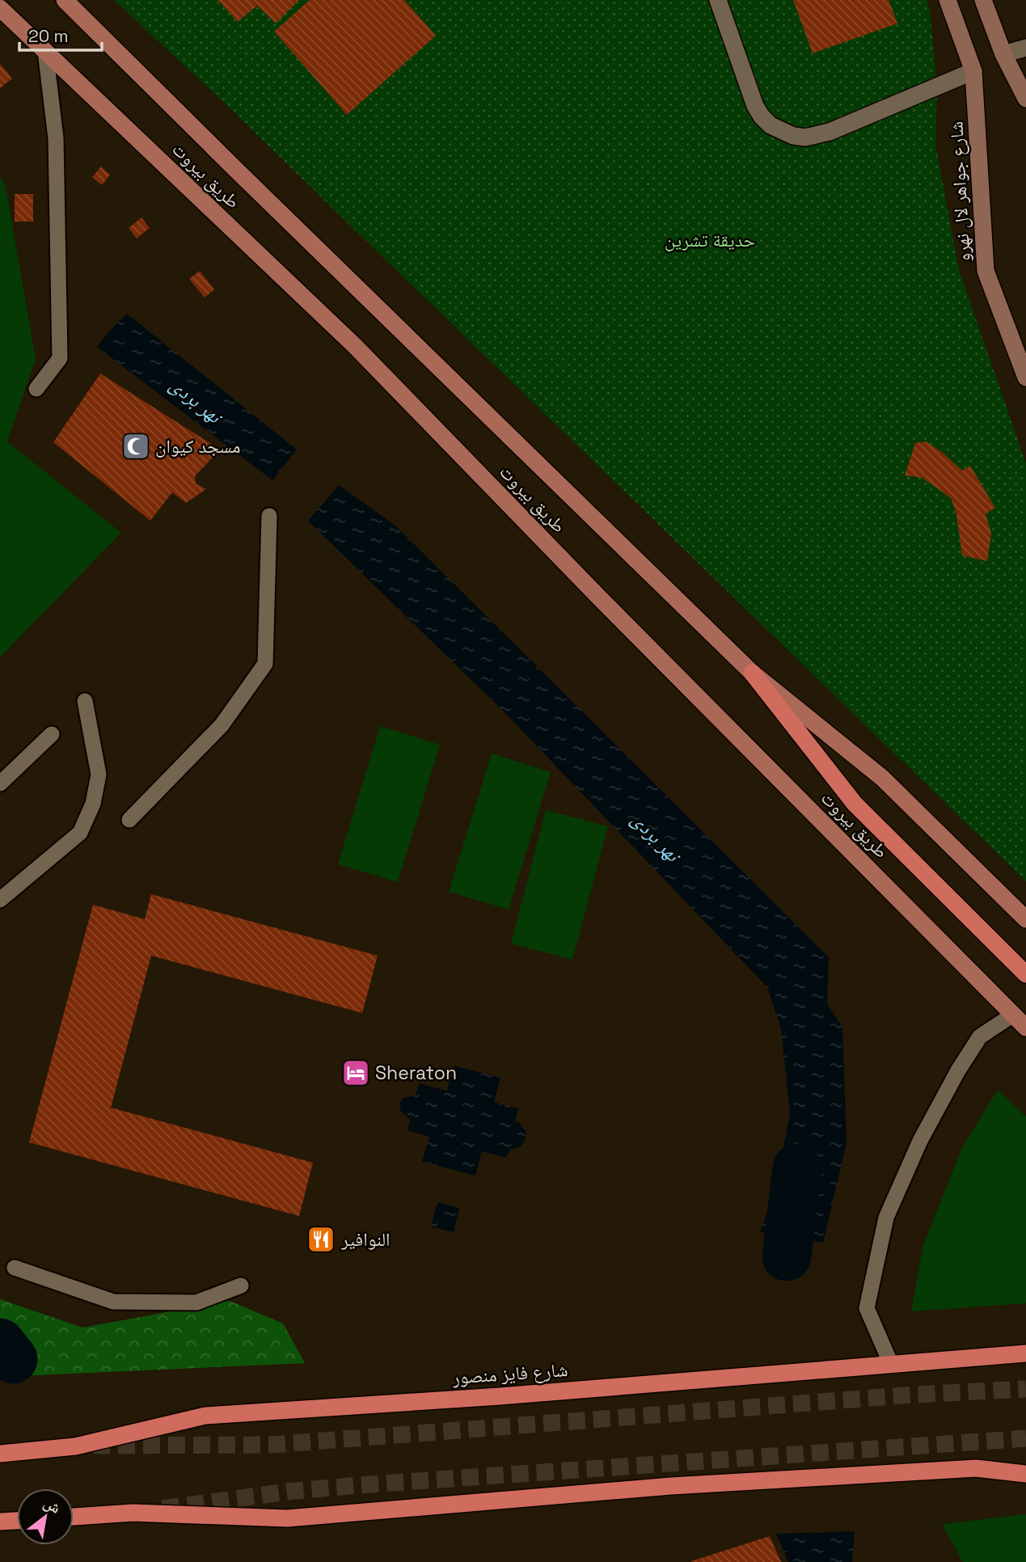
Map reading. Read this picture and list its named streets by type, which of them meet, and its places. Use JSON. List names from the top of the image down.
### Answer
{
  "streets": {
    "highway": ["شارع فايز منصور"],
    "main road": ["طريق بيروت", "شارع جواهر لال نهرو"]
  },
  "water": ["نهر بردى"],
  "parks": ["حديقة تشرين"],
  "places": {
    "mosque": ["مسجد كيوان"],
    "hotel": ["Sheraton"],
    "restaurant": ["النوافير"]
  },
  "scale_bar": "20 m",
  "north": "top right"
}
